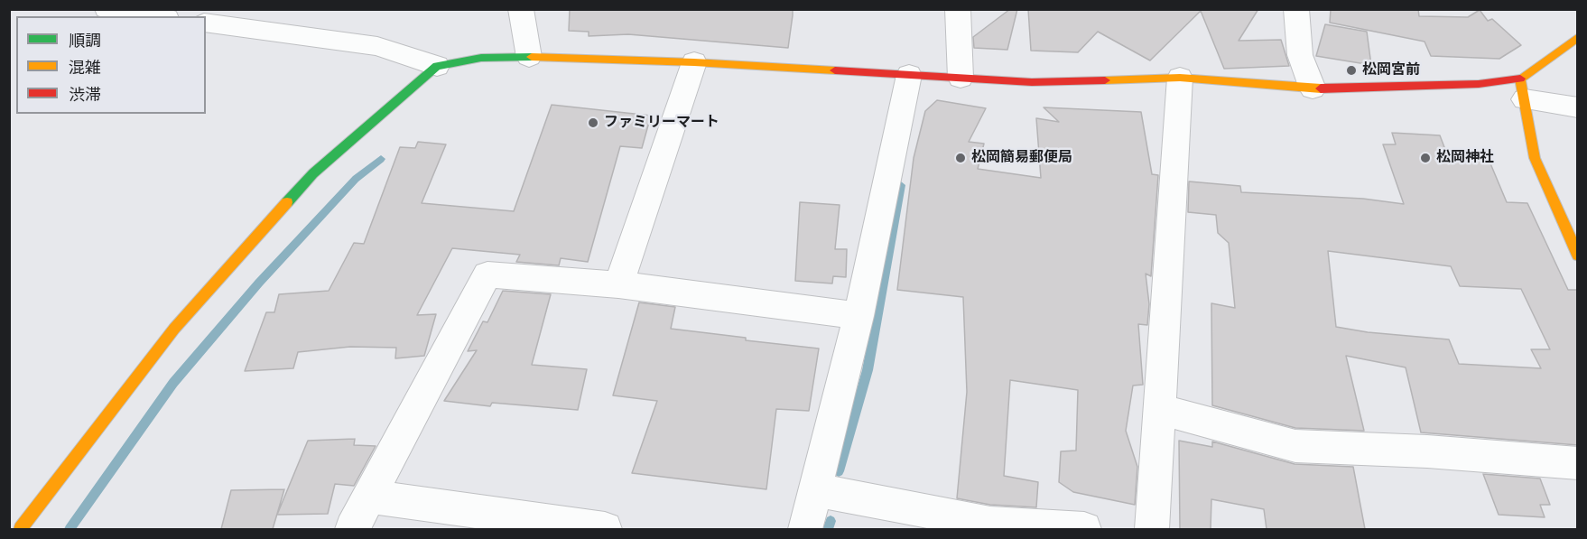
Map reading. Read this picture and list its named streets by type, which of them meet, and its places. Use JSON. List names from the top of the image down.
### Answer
{
  "places": [
    "松岡宮前",
    "ファミリーマート",
    "松岡簡易郵便局",
    "松岡神社"
  ],
  "legend": ["順調", "混雑", "渋滞"]
}
